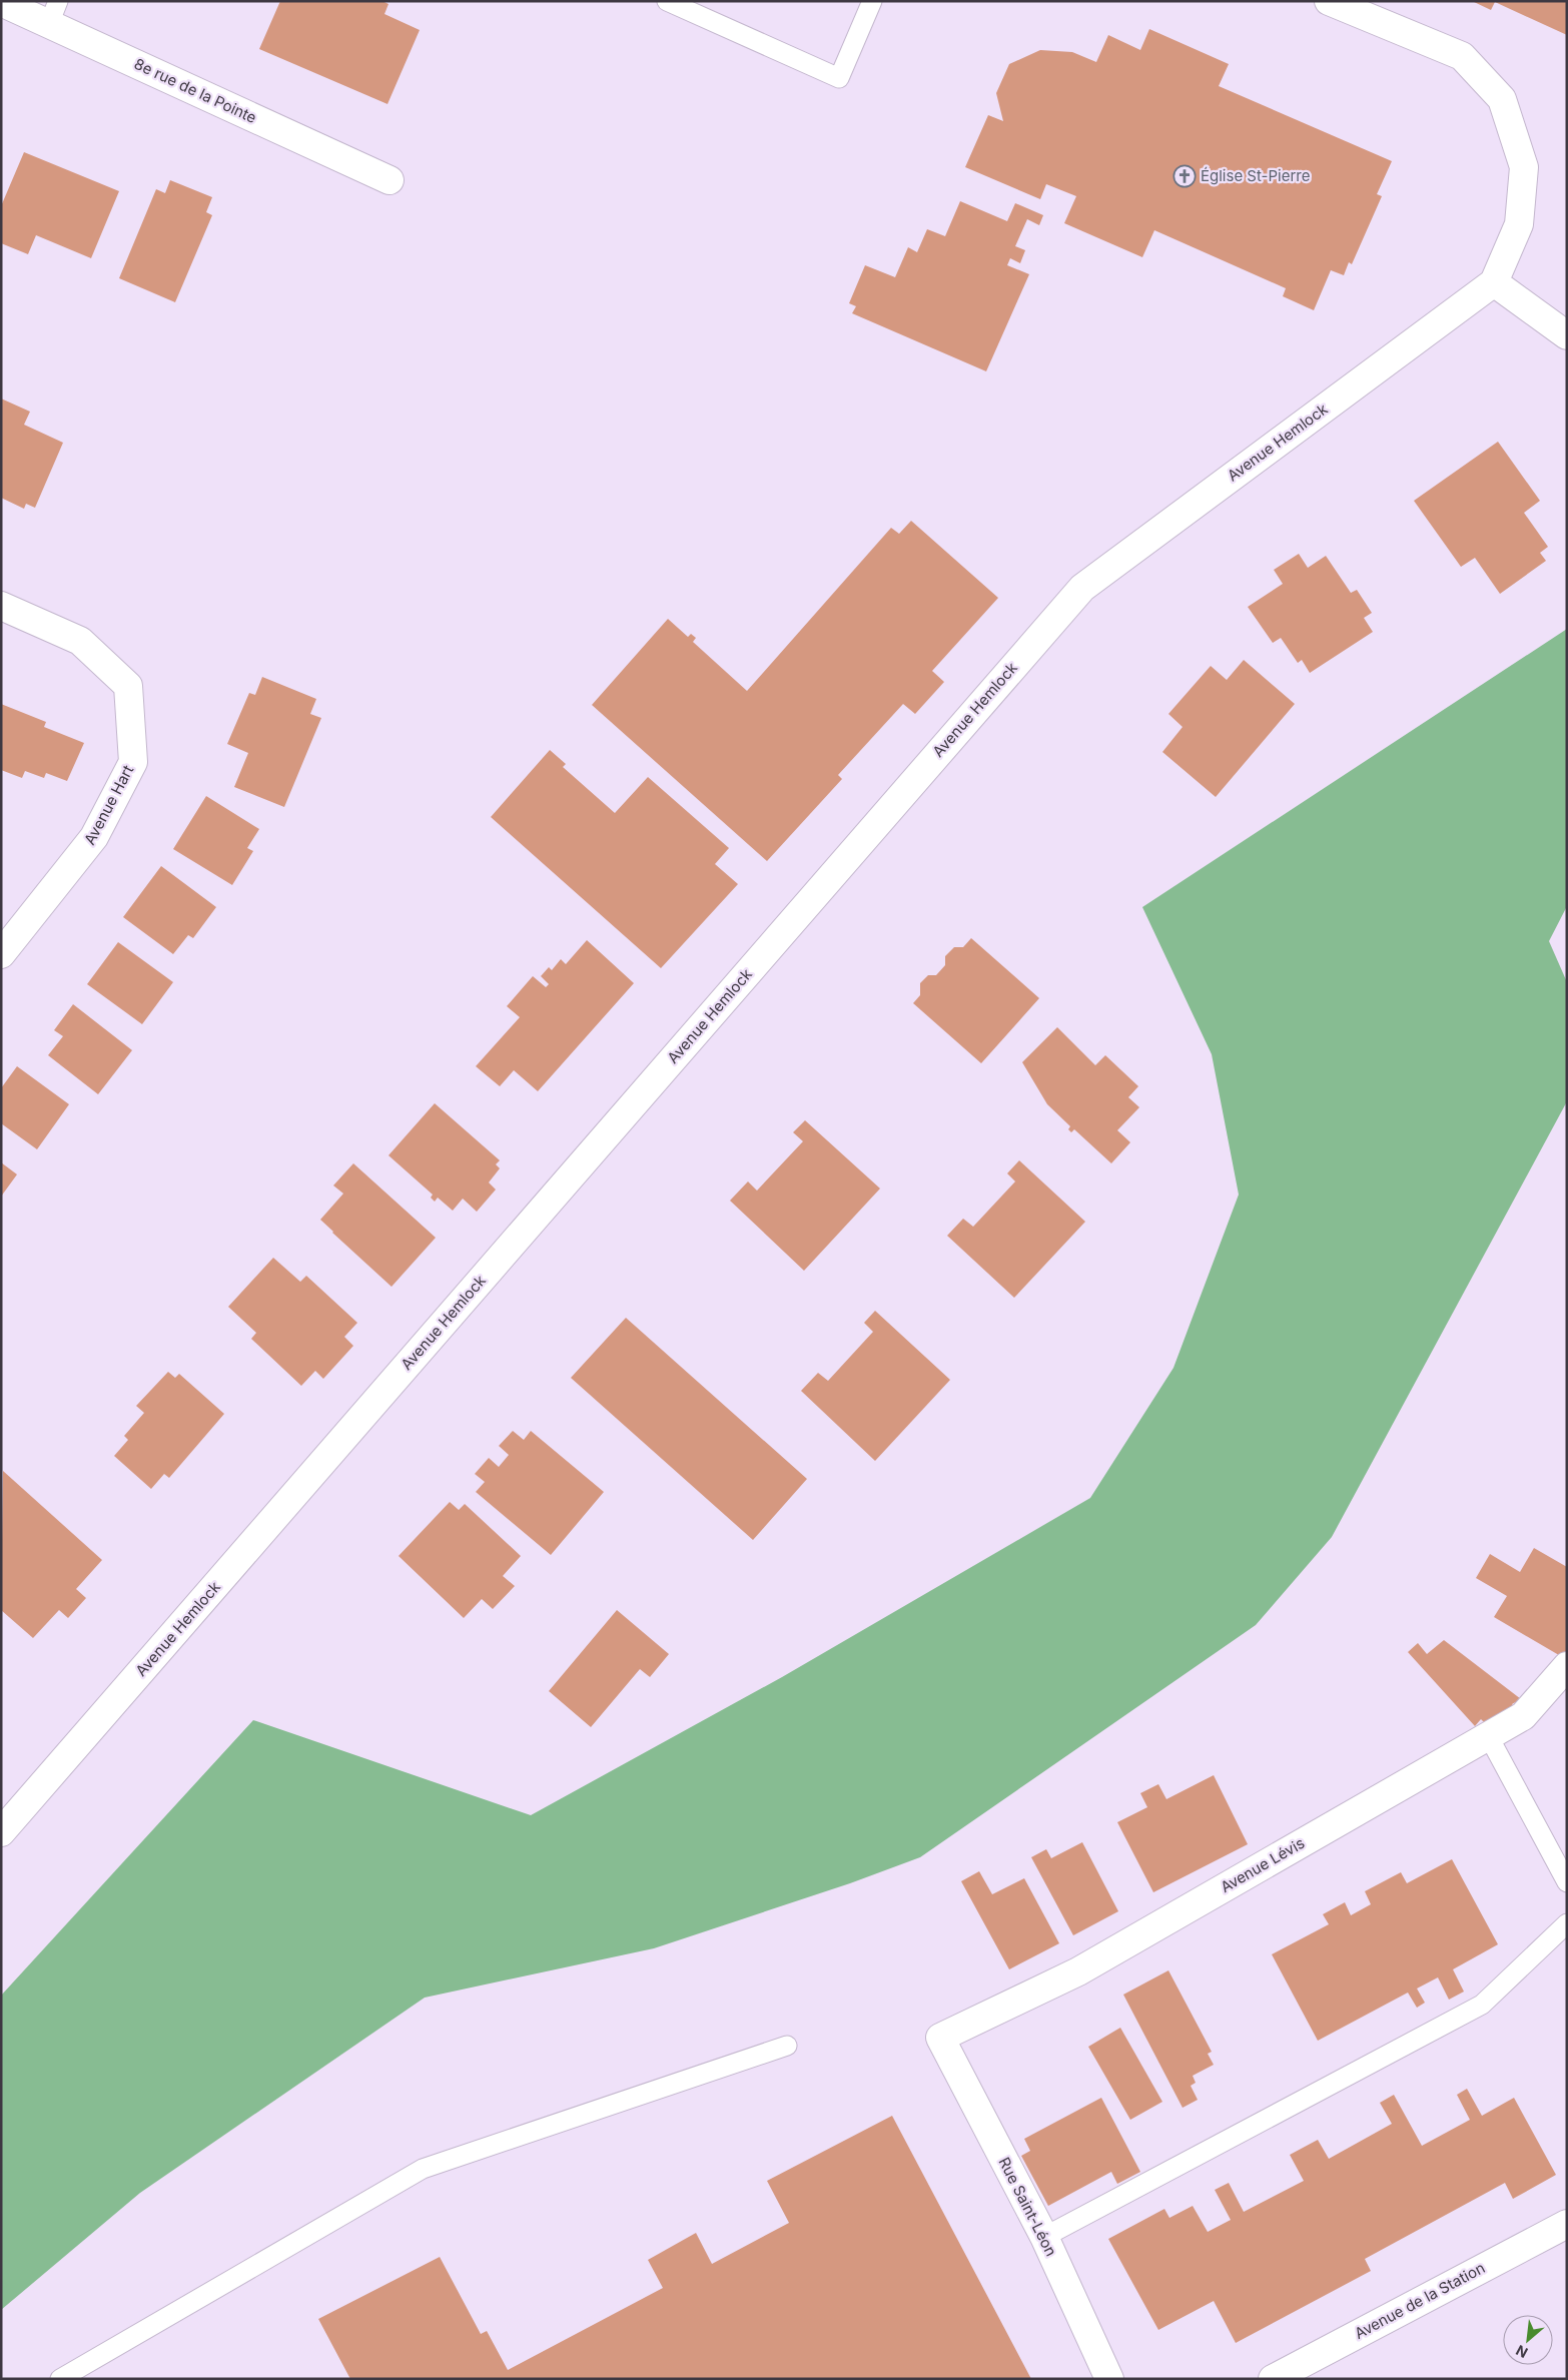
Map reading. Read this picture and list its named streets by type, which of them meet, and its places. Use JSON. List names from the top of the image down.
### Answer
{
  "streets": {
    "street": [
      "8e rue de la Pointe",
      "Avenue Hemlock",
      "Avenue Hart",
      "Avenue Lévis",
      "Rue Saint-Léon",
      "Avenue de la Station"
    ]
  },
  "crossings": [
    ["Avenue Lévis", "Rue Saint-Léon"]
  ],
  "places": {
    "church": ["Église St-Pierre"]
  },
  "north": "bottom left"
}
